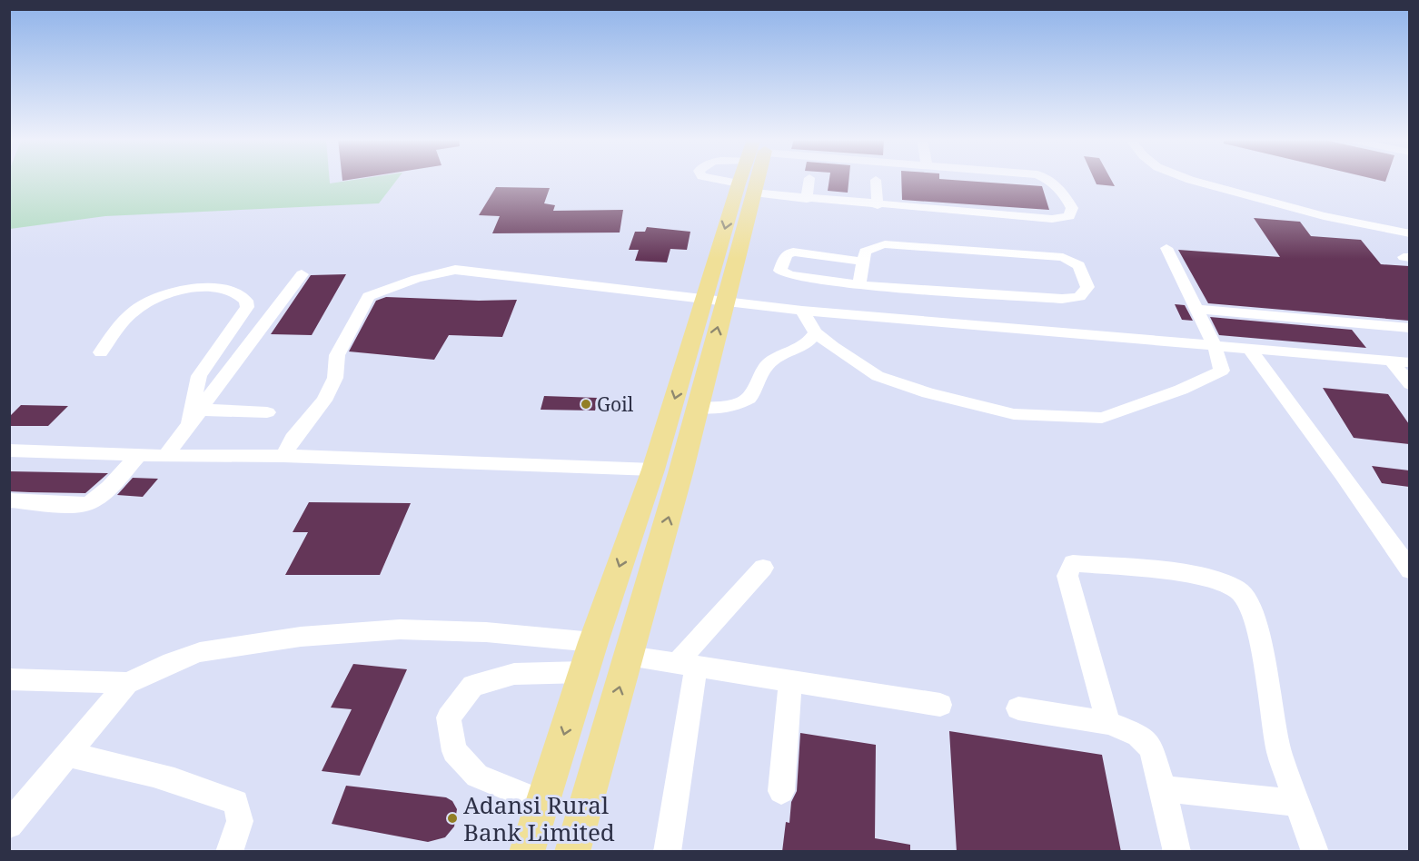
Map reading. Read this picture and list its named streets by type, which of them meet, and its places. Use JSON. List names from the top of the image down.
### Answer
{
  "places": ["Goil", "Adansi Rural Bank Limited"]
}
